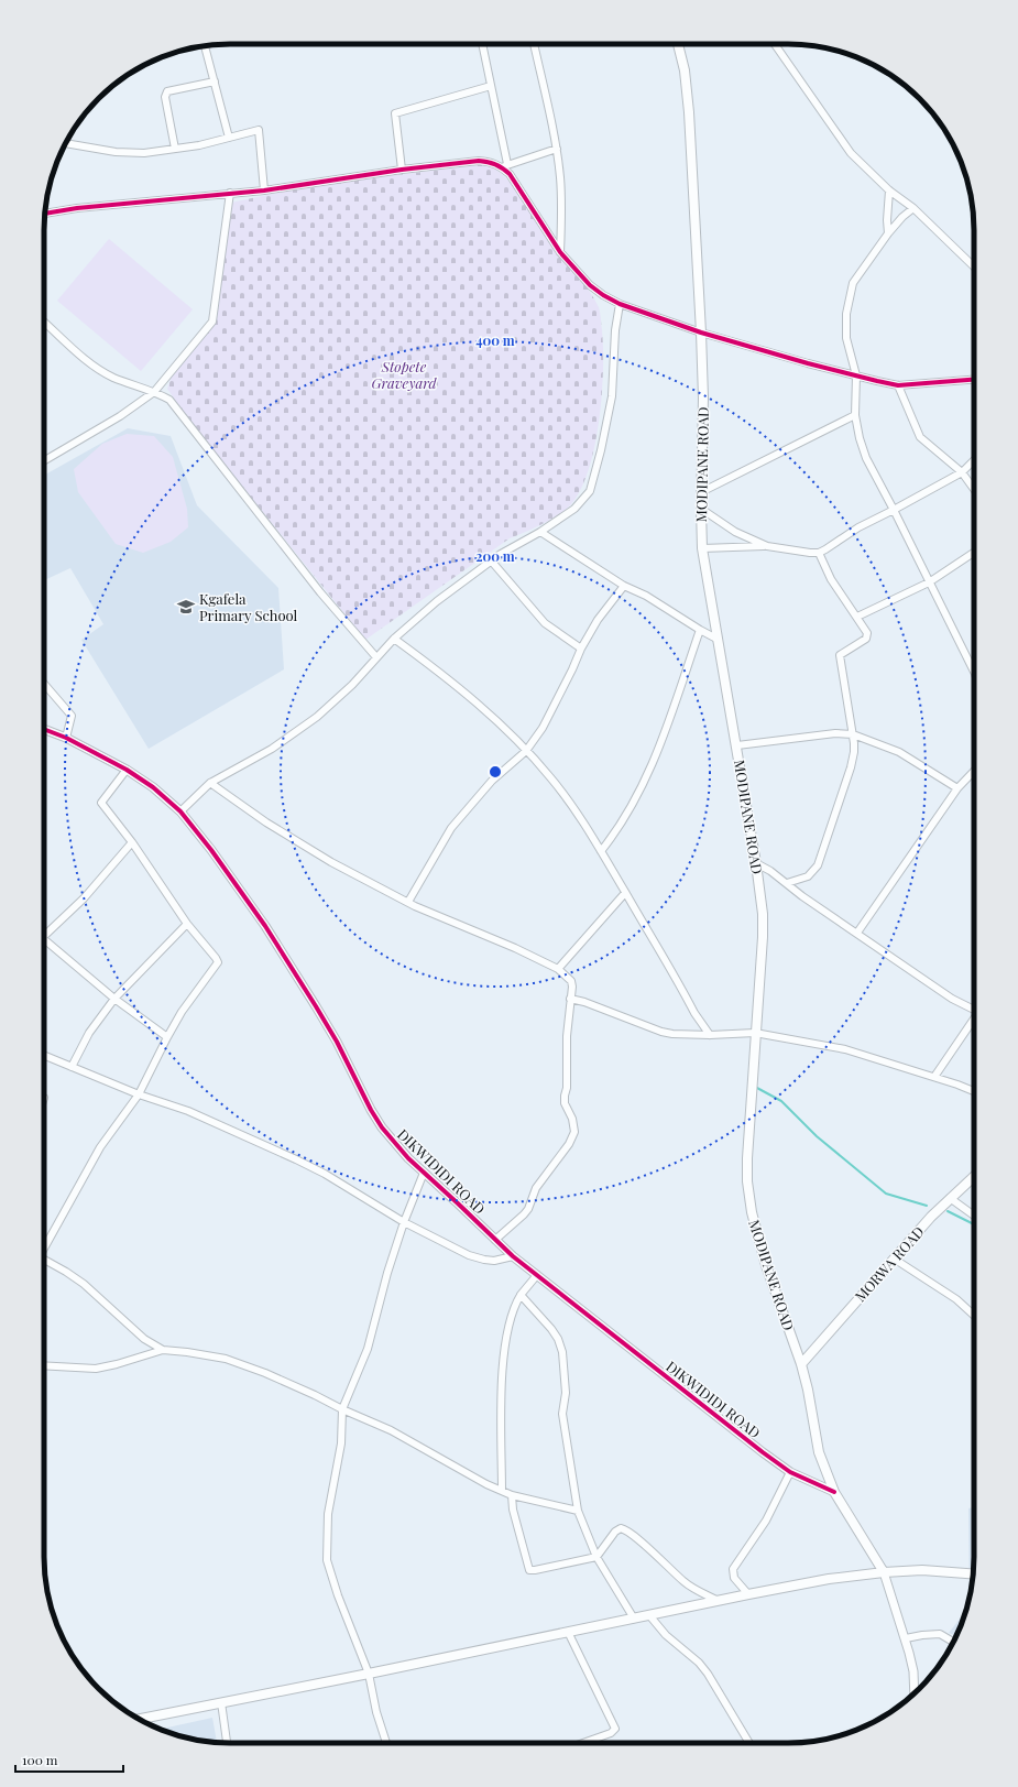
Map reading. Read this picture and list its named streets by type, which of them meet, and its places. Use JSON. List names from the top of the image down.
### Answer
{
  "streets": {
    "main road": ["MODIPANE ROAD", "MORWA ROAD"],
    "street": ["DIKWIDIDI ROAD"]
  },
  "crossings": [
    ["MODIPANE ROAD", "DIKWIDIDI ROAD"],
    ["MODIPANE ROAD", "MORWA ROAD"]
  ],
  "parks": ["Stopete Graveyard"],
  "places": {
    "school or university": ["Kgafela Primary School"]
  },
  "scale_bar": "100 m",
  "rings": ["400 m", "200 m"]
}
